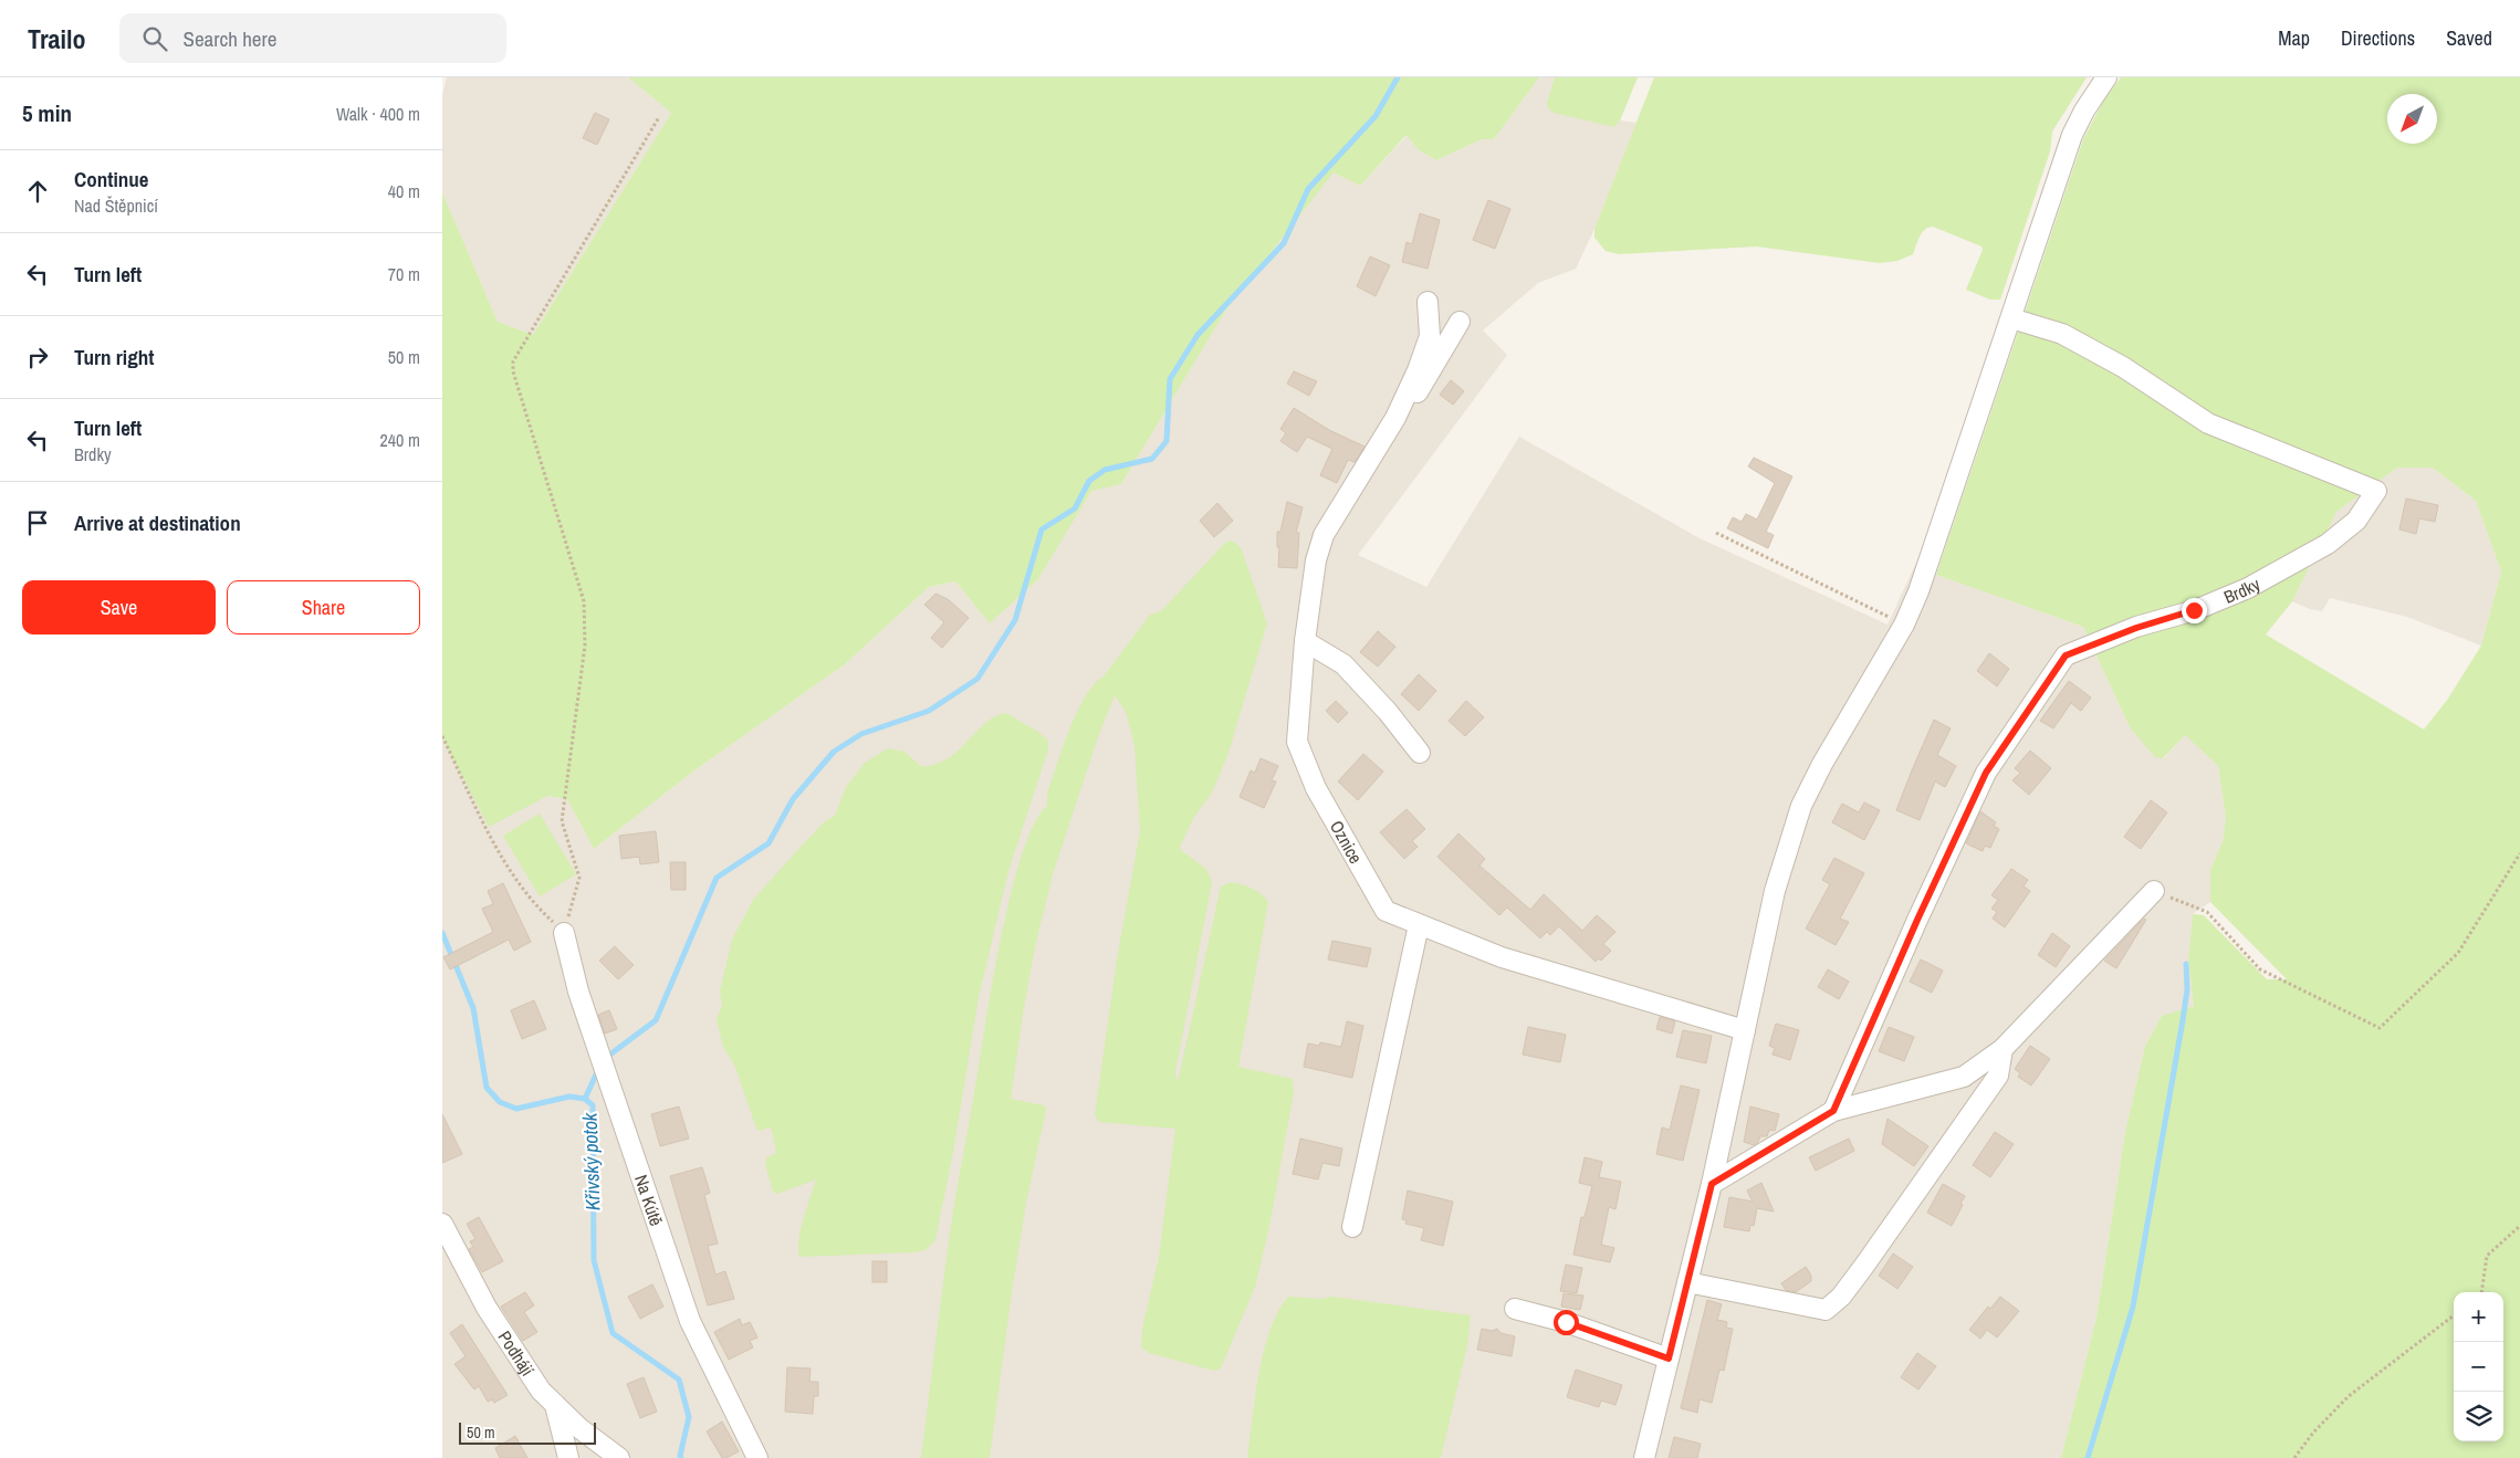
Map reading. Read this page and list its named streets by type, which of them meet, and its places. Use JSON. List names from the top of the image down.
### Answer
{
  "streets": {
    "street": [
      "Brdky",
      "Oznice",
      "Na Kútě",
      "Podhájí"
    ]
  },
  "water": ["Křivský potok"],
  "scale_bar": "50 m",
  "north": "bottom left",
  "page": {
    "header": "Trailo",
    "search": "Search here",
    "nav": ["Map", "Directions", "Saved"],
    "heading": ["5 min", "Walk · 400 m"],
    "list": [
      ["Continue", "Nad Štěpnicí", "40 m"],
      ["Turn left", "70 m"],
      ["Turn right", "50 m"],
      ["Turn left", "Brdky", "240 m"],
      "Arrive at destination"
    ],
    "buttons": ["Save", "Share"],
    "map_buttons": ["+", "−"],
    "scale": "50 m"
  }
}
